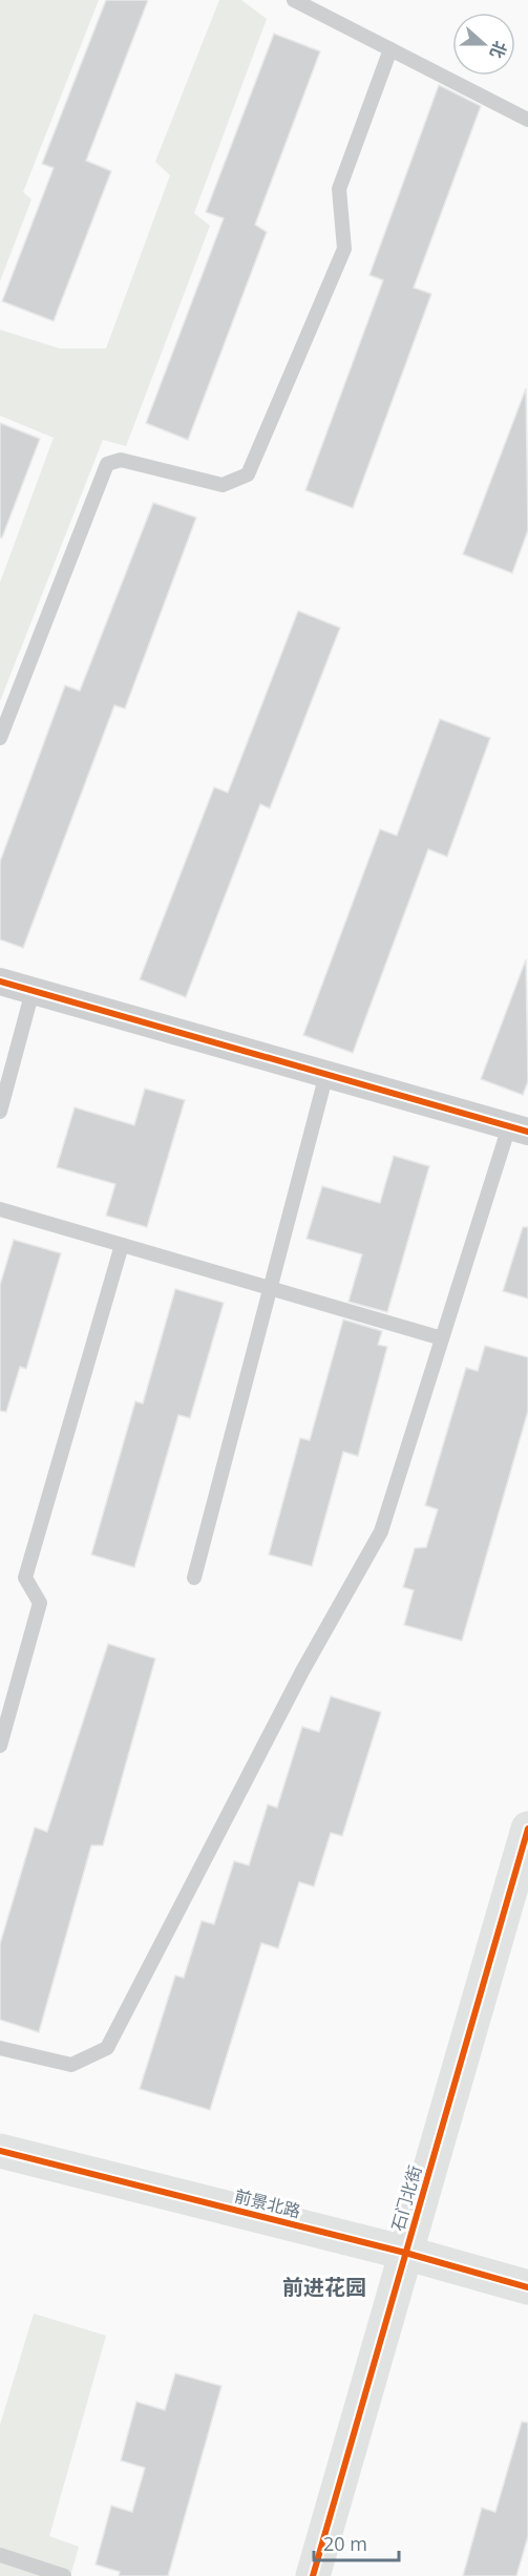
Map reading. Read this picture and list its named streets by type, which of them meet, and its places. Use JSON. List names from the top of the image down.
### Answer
{
  "streets": {
    "street": ["石门北街", "前景北路"]
  },
  "crossings": [
    ["石门北街", "前景北路"]
  ],
  "districts": ["前进花园"],
  "scale_bar": "20 m",
  "north": "right"
}
